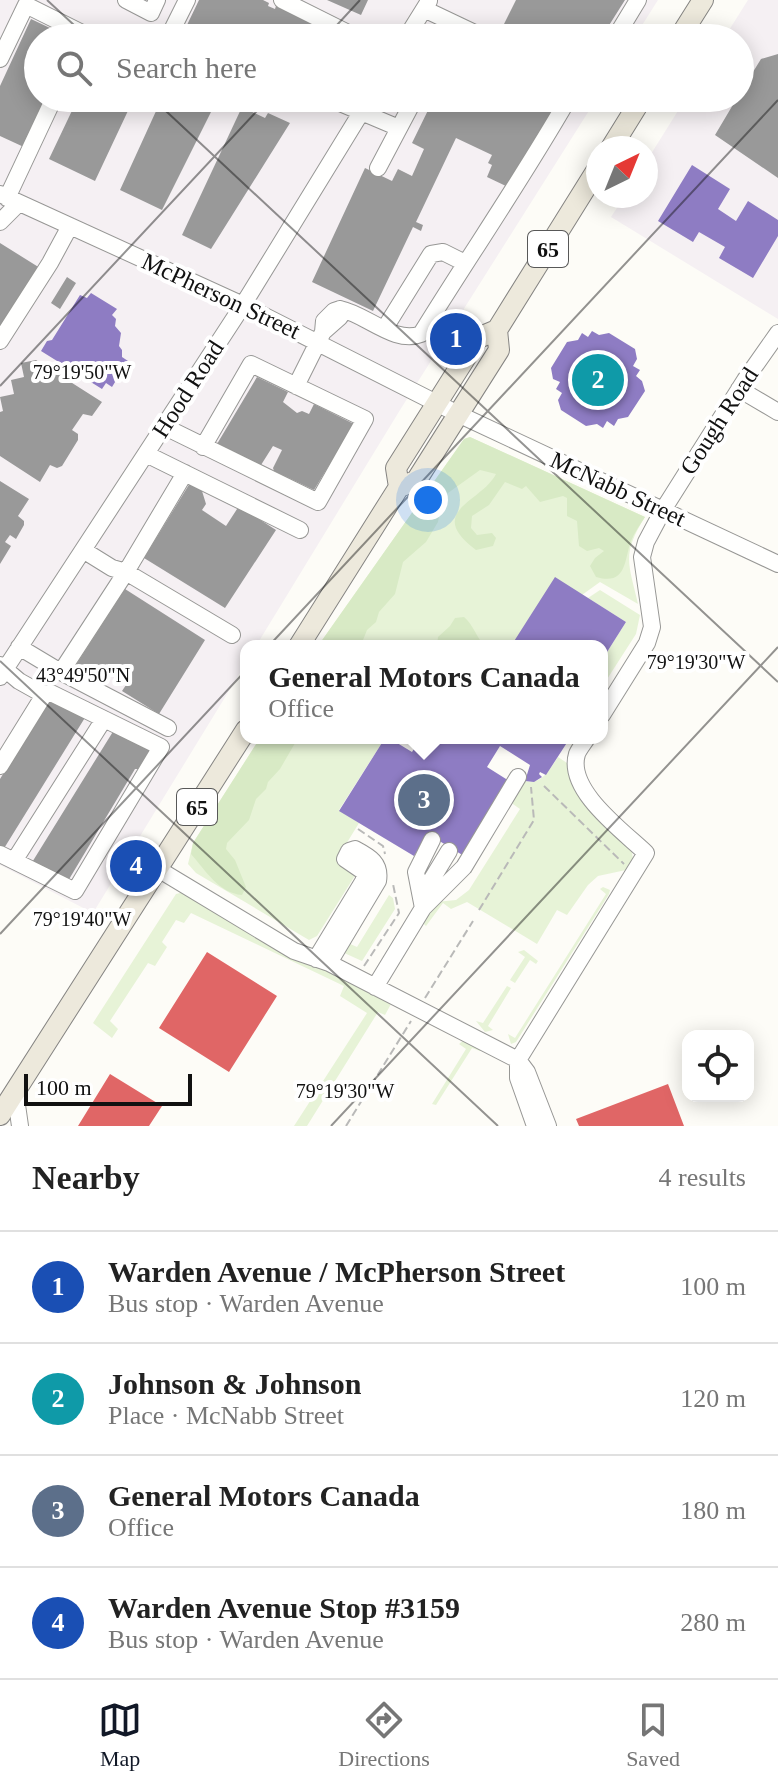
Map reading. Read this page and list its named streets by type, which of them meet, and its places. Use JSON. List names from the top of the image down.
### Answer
{
  "streets": {
    "main road": ["65"],
    "street": [
      "McPherson Street",
      "Hood Road",
      "Gough Road",
      "McNabb Street"
    ]
  },
  "crossings": [
    ["65", "McPherson Street"],
    ["65", "McNabb Street"],
    ["McPherson Street", "Hood Road"],
    ["McPherson Street", "McNabb Street"],
    ["Gough Road", "McNabb Street"]
  ],
  "scale_bar": "100 m",
  "north": "top right",
  "page": {
    "search": "Search here",
    "pins": [
      "1",
      "2",
      "3",
      "4"
    ],
    "popup": ["General Motors Canada", "Office"],
    "scale": "100 m",
    "heading": ["Nearby", "4 results"],
    "list": [
      {
        "mark": "1",
        "name": "Warden Avenue / McPherson Street",
        "note": "Bus stop · Warden Avenue",
        "value": "100 m"
      },
      {
        "mark": "2",
        "name": "Johnson & Johnson",
        "note": "Place · McNabb Street",
        "value": "120 m"
      },
      {
        "mark": "3",
        "name": "General Motors Canada",
        "note": "Office",
        "value": "180 m"
      },
      {
        "mark": "4",
        "name": "Warden Avenue Stop #3159",
        "note": "Bus stop · Warden Avenue",
        "value": "280 m"
      }
    ],
    "nav": ["Map", "Directions", "Saved"]
  },
  "coordinates": [
    "79°19'50\"W",
    "79°19'30\"W",
    "43°49'50\"N",
    "79°19'40\"W"
  ]
}
